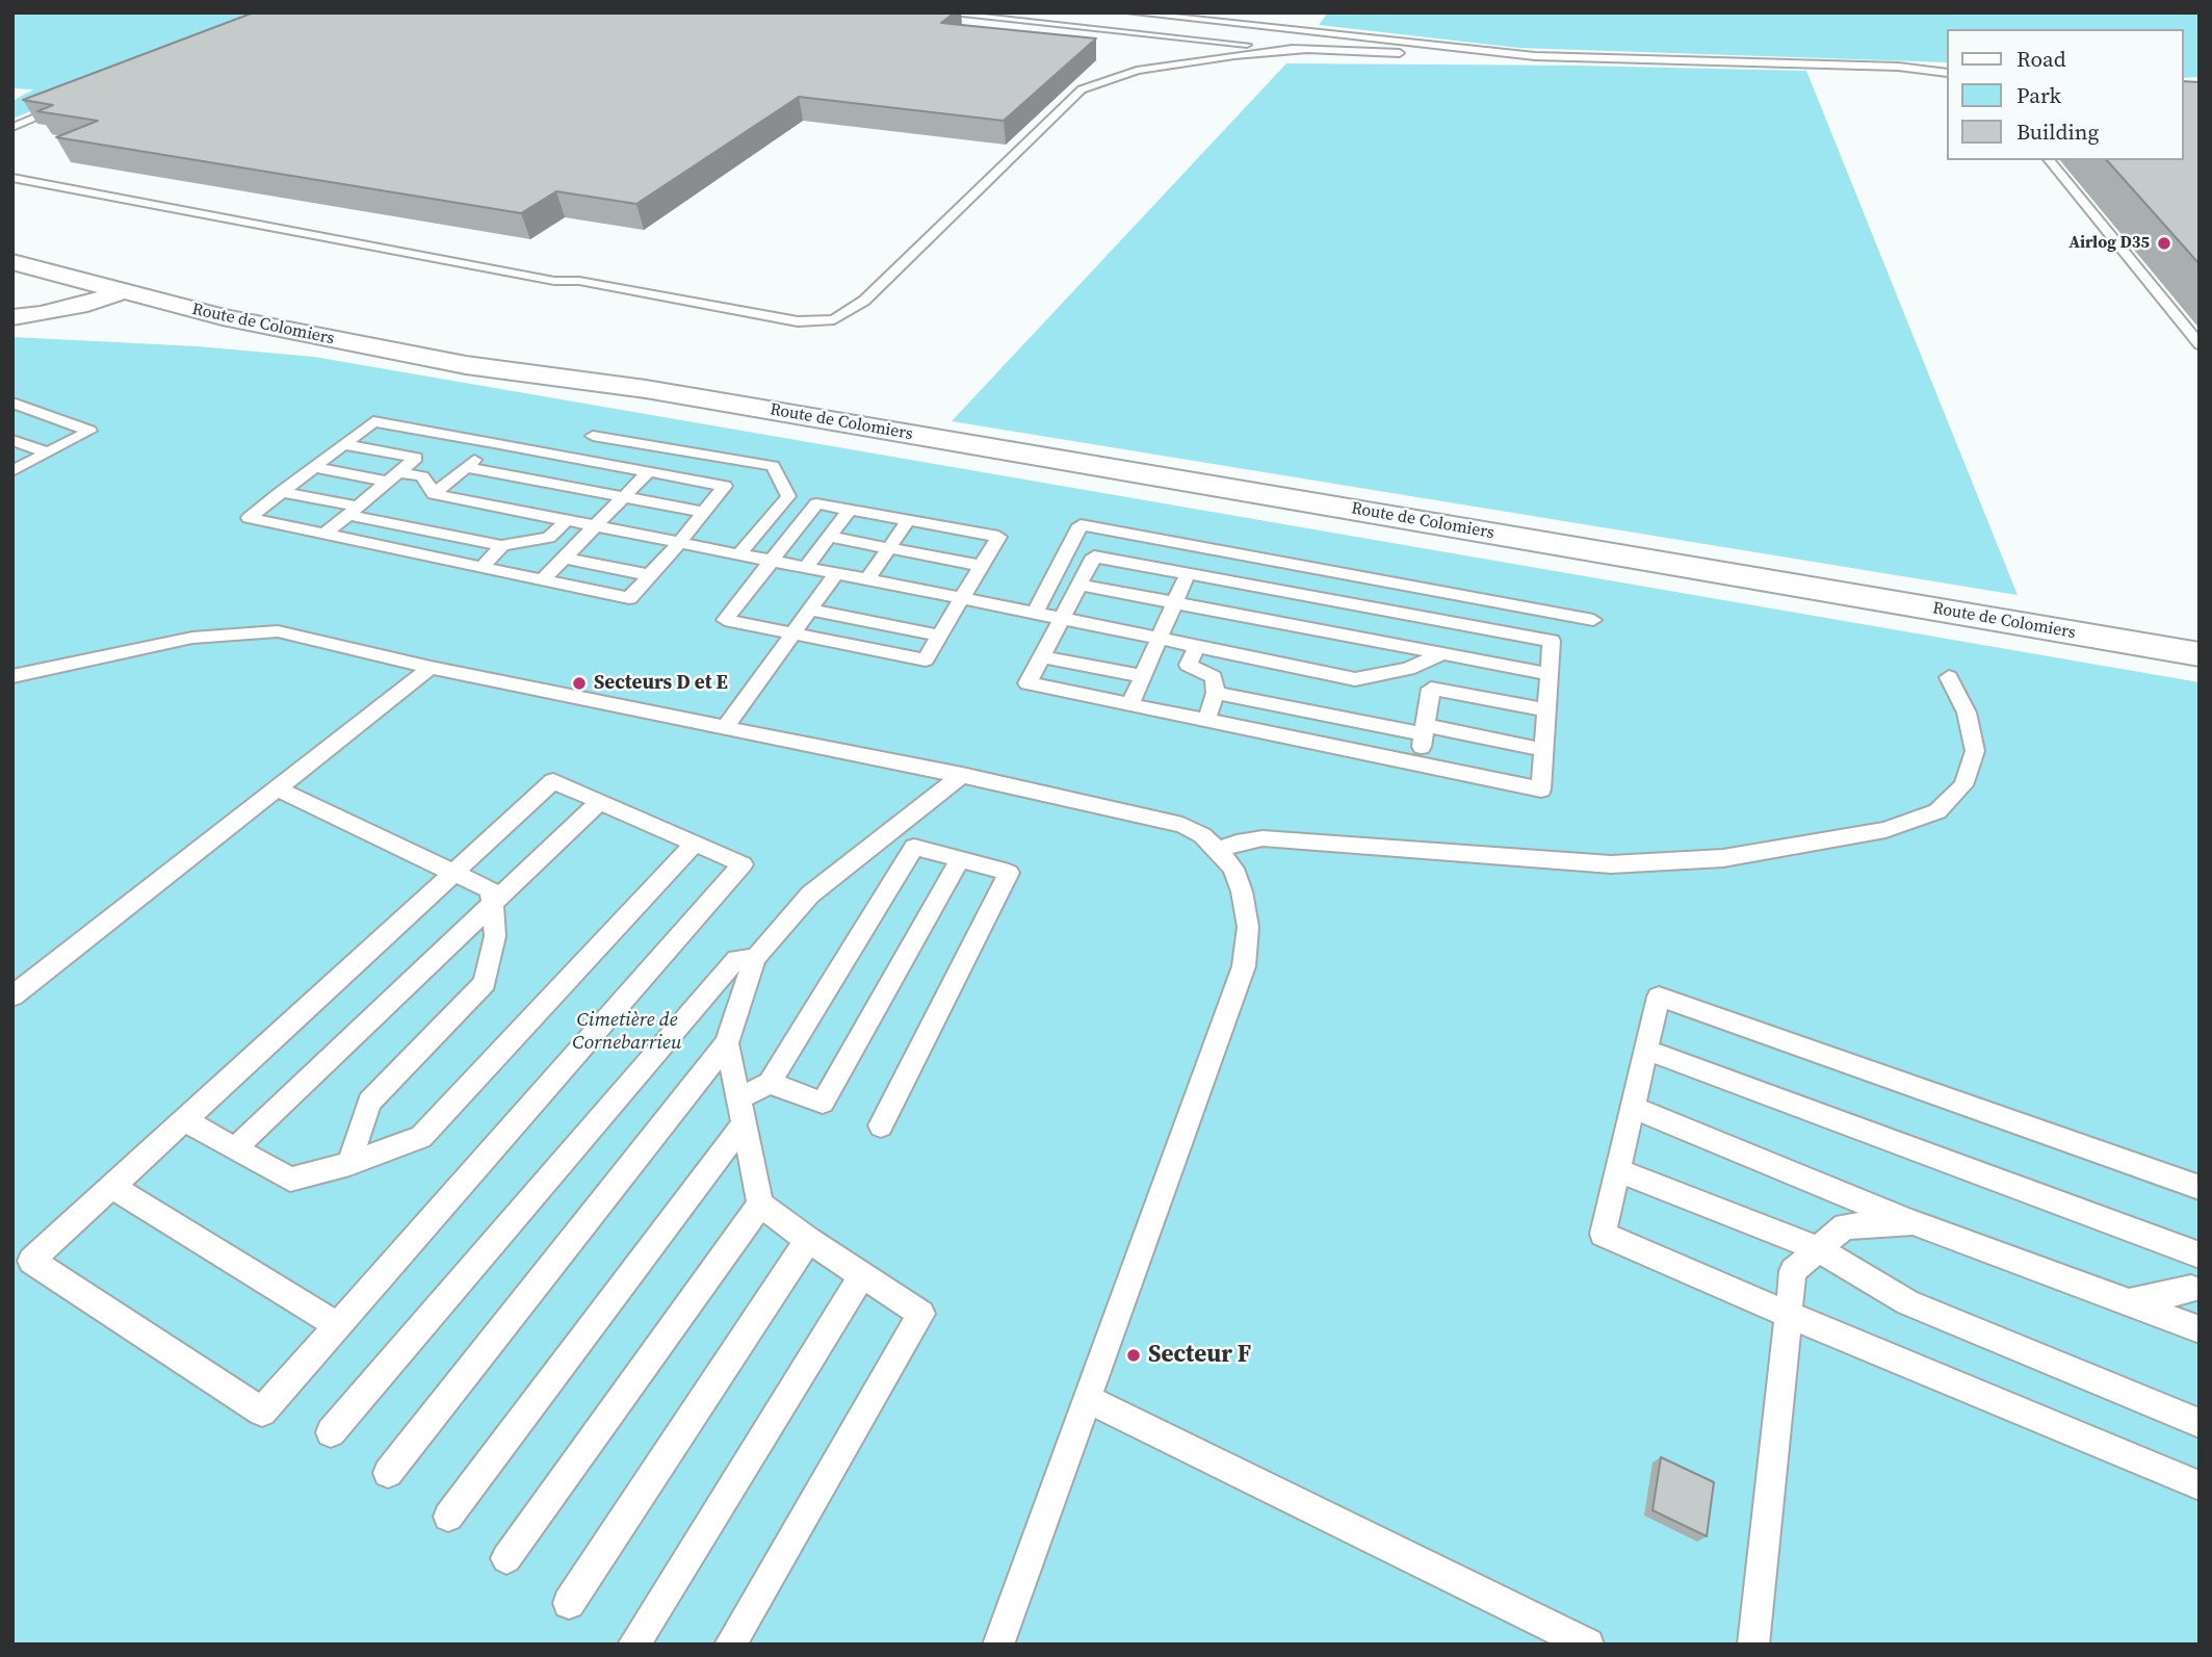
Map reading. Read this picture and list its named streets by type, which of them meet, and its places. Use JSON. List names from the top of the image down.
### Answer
{
  "streets": {
    "main road": ["Route de Colomiers"]
  },
  "parks": ["Cimetière de Cornebarrieu"],
  "places": ["Airlog D35", "Secteurs D et E", "Secteur F"],
  "legend": ["Road", "Park", "Building"]
}
